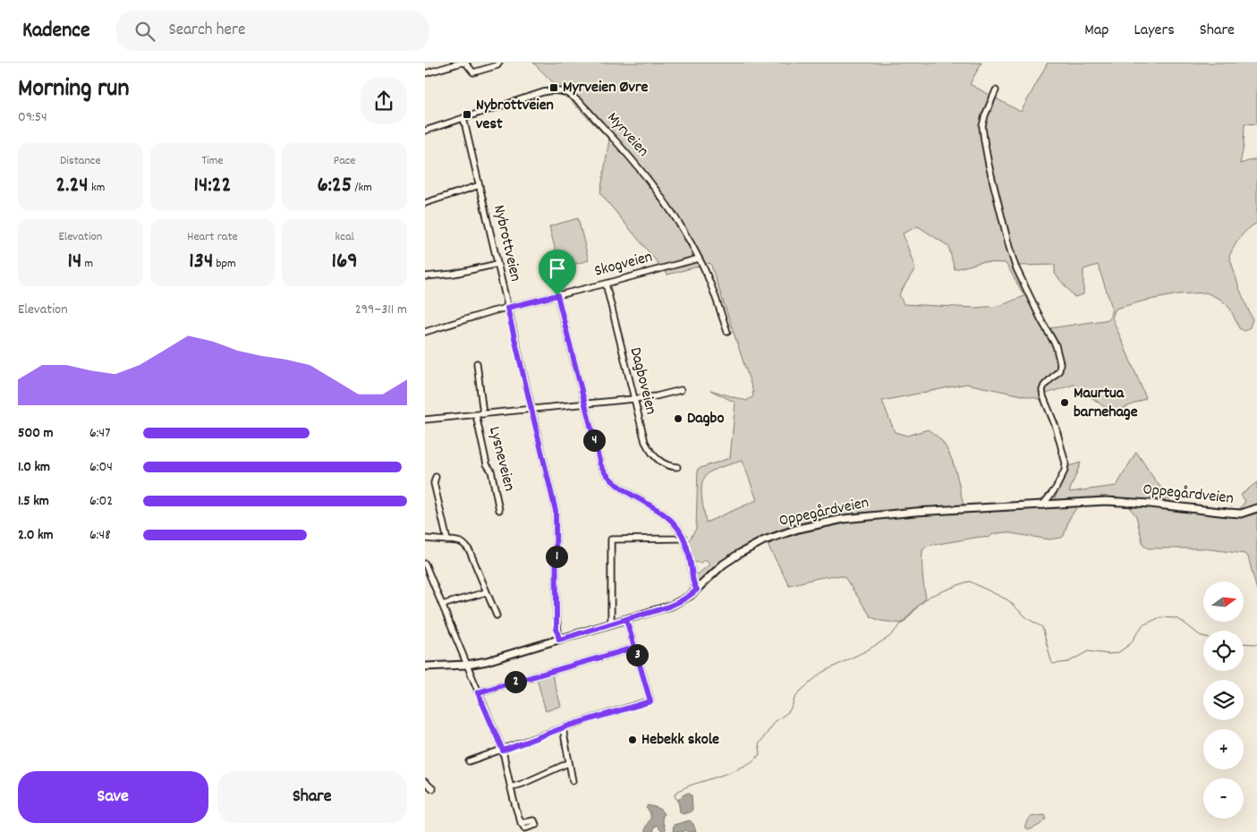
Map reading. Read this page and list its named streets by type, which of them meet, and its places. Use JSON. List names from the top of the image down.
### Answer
{
  "streets": {
    "main road": ["Oppegårdveien"],
    "street": [
      "Myrveien",
      "Nybrottveien",
      "Skogveien",
      "Dagboveien",
      "Lysneveien"
    ]
  },
  "crossings": [
    ["Myrveien", "Nybrottveien"],
    ["Myrveien", "Skogveien"],
    ["Nybrottveien", "Skogveien"],
    ["Nybrottveien", "Lysneveien"],
    ["Nybrottveien", "Oppegårdveien"],
    ["Skogveien", "Dagboveien"],
    ["Dagboveien", "Lysneveien"]
  ],
  "places": {
    "transit": ["Myrveien Øvre", "Nybrottveien vest"],
    "other": ["Maurtua barnehage", "Dagbo", "Hebekk skole"]
  },
  "north": "right",
  "page": {
    "header": "Kadence",
    "search": "Search here",
    "nav": ["Map", "Layers", "Share"],
    "heading": ["Morning run", "09:54"],
    "stats": [
      ["Distance", "2.24 km"],
      ["Time", "14:22"],
      ["Pace", "6:25 /km"],
      ["Elevation", "14 m"],
      ["Heart rate", "134 bpm"],
      ["kcal", "169"]
    ],
    "chart": ["Elevation", "299–311 m"],
    "list": [
      {
        "name": "500 m",
        "note": "6:47"
      },
      {
        "name": "1.0 km",
        "note": "6:04"
      },
      {
        "name": "1.5 km",
        "note": "6:02"
      },
      {
        "name": "2.0 km",
        "note": "6:48"
      }
    ],
    "pins": [
      "4",
      "1",
      "3",
      "2"
    ],
    "map_buttons": ["+", "−"],
    "buttons": ["Save", "Share"]
  }
}
